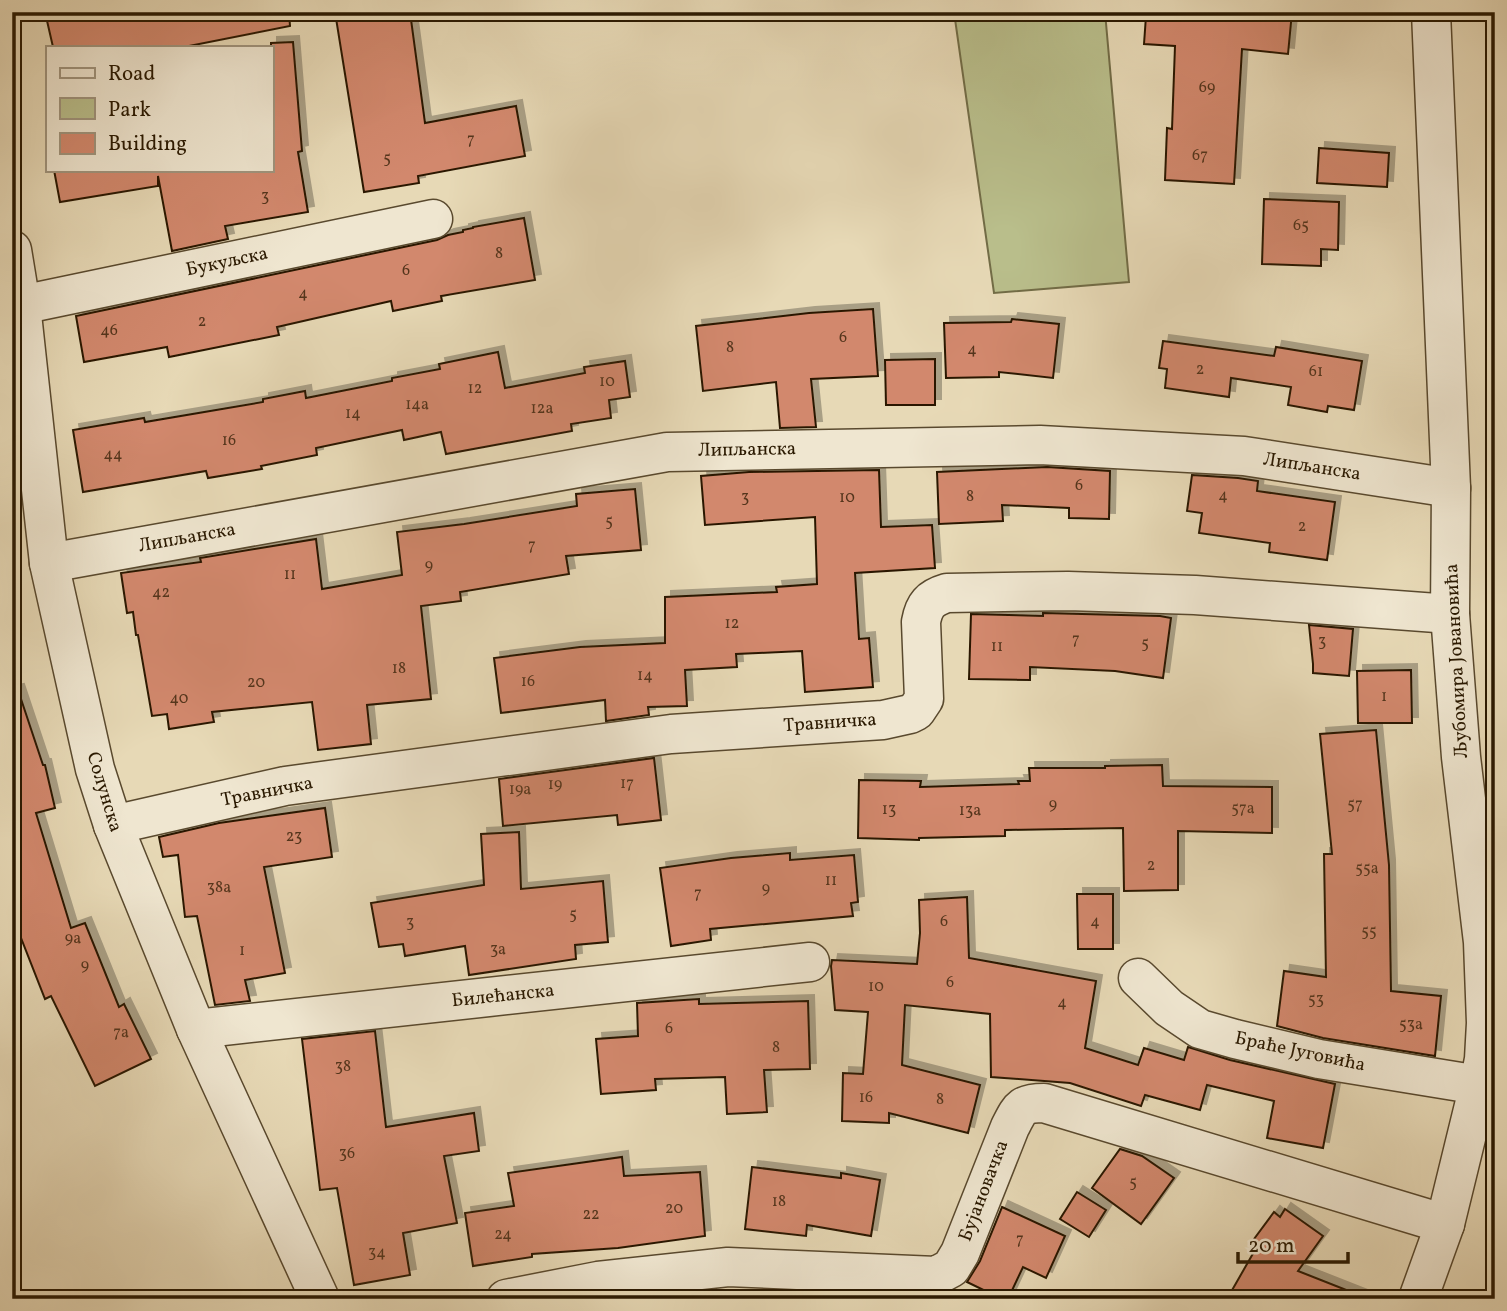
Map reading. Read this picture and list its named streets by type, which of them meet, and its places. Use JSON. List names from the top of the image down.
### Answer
{
  "streets": {
    "street": [
      "Букуљска",
      "Липљанска",
      "Љубомира Јовановића",
      "Травничка",
      "Солунска",
      "Билећанска",
      "Браће Југовића",
      "Бујановачка"
    ]
  },
  "crossings": [
    ["Букуљска", "Солунска"],
    ["Липљанска", "Љубомира Јовановића"],
    ["Липљанска", "Солунска"],
    ["Љубомира Јовановића", "Травничка"],
    ["Љубомира Јовановића", "Браће Југовића"],
    ["Љубомира Јовановића", "Бујановачка"],
    ["Травничка", "Солунска"],
    ["Солунска", "Билећанска"]
  ],
  "house_numbers": [
    "69",
    "7",
    "67",
    "5",
    "3",
    "65",
    "8",
    "6",
    "4",
    "2",
    "46",
    "6",
    "8",
    "4",
    "2",
    "61",
    "10",
    "12",
    "14a",
    "12a",
    "14",
    "16",
    "44",
    "6",
    "4",
    "8",
    "3",
    "10",
    "5",
    "2",
    "7",
    "9",
    "11",
    "42",
    "12",
    "7",
    "3",
    "5",
    "11",
    "18",
    "14",
    "16",
    "20",
    "1",
    "40",
    "17",
    "19",
    "19a",
    "9",
    "57",
    "57a",
    "13",
    "13a",
    "23",
    "2",
    "55a",
    "11",
    "38a",
    "9",
    "7",
    "5",
    "6",
    "4",
    "3",
    "55",
    "9a",
    "3a",
    "1",
    "9",
    "6",
    "10",
    "53",
    "4",
    "53a",
    "6",
    "7a",
    "8",
    "38",
    "16",
    "8",
    "36",
    "5",
    "18",
    "20",
    "22",
    "24",
    "7",
    "34"
  ],
  "legend": ["Road", "Park", "Building"],
  "scale_bar": "20 m"
}
